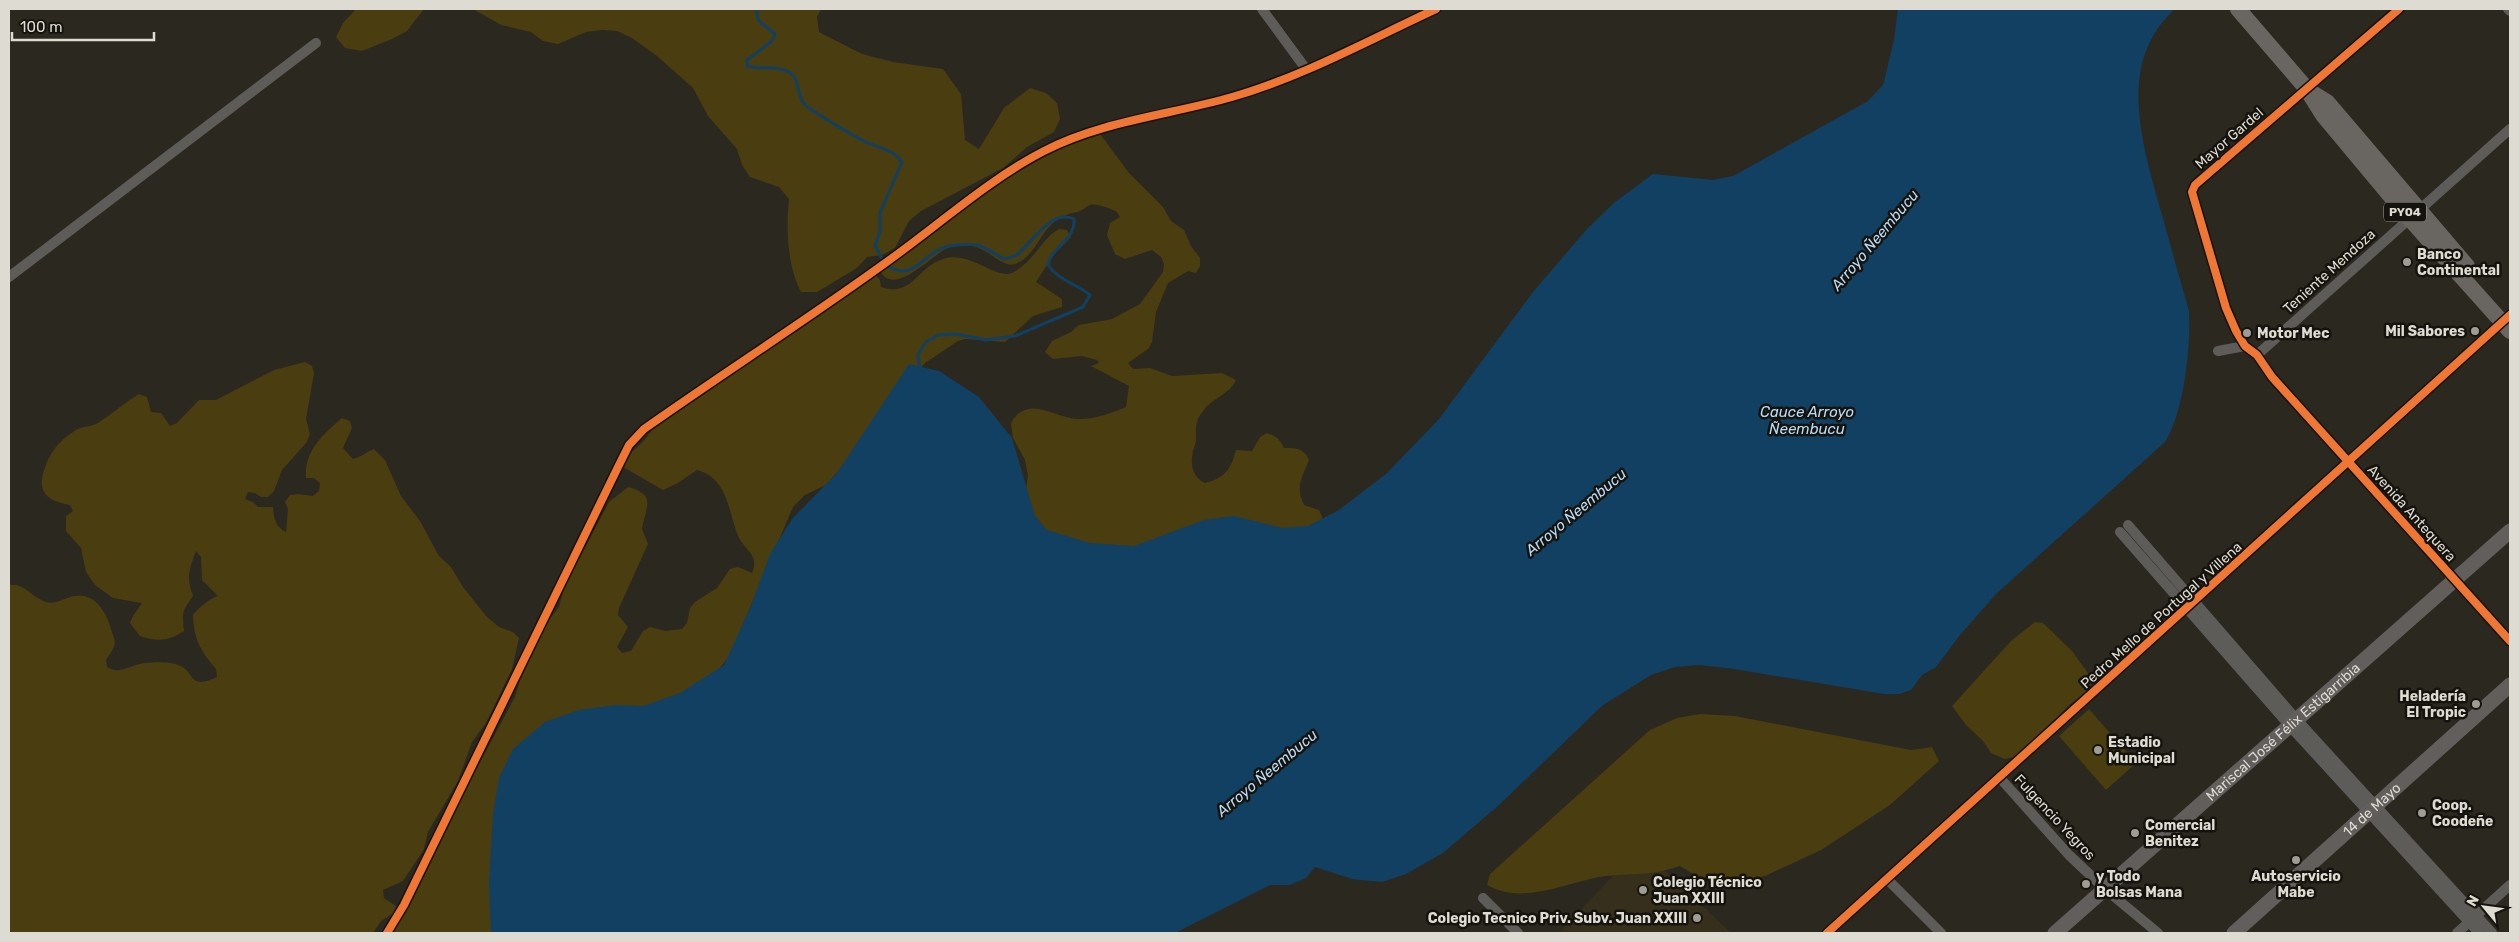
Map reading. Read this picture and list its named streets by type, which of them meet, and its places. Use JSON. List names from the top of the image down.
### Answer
{
  "streets": {
    "main road": ["PY04", "Mariscal José Félix Estigarribia", "14 de Mayo"],
    "street": [
      "Mayor Gardel",
      "Teniente Mendoza",
      "Avenida Antequera",
      "Pedro Mello de Portugal y Villena",
      "Fulgencio Yegros"
    ]
  },
  "crossings": [
    ["Mayor Gardel", "PY04"],
    ["Mayor Gardel", "Teniente Mendoza"],
    ["Mayor Gardel", "Avenida Antequera"],
    ["PY04", "Teniente Mendoza"],
    ["PY04", "Pedro Mello de Portugal y Villena"],
    ["Teniente Mendoza", "Avenida Antequera"],
    ["Avenida Antequera", "Pedro Mello de Portugal y Villena"],
    ["Avenida Antequera", "Mariscal José Félix Estigarribia"],
    ["Pedro Mello de Portugal y Villena", "Fulgencio Yegros"],
    ["Mariscal José Félix Estigarribia", "Fulgencio Yegros"]
  ],
  "water": ["Arroyo Ñeembucu", "Cauce Arroyo Ñeembucu"],
  "places": [
    "Banco Continental",
    "Mil Sabores",
    "Motor Mec",
    "Heladería El Tropic",
    "Estadio Municipal",
    "Coop. Coodeñe",
    "Comercial Benitez",
    "Autoservicio Mabe",
    "y Todo Bolsas Mana",
    "Colegio Técnico Juan XXIII",
    "Colegio Tecnico Priv. Subv. Juan XXIII"
  ],
  "scale_bar": "100 m",
  "north": "top left"
}
